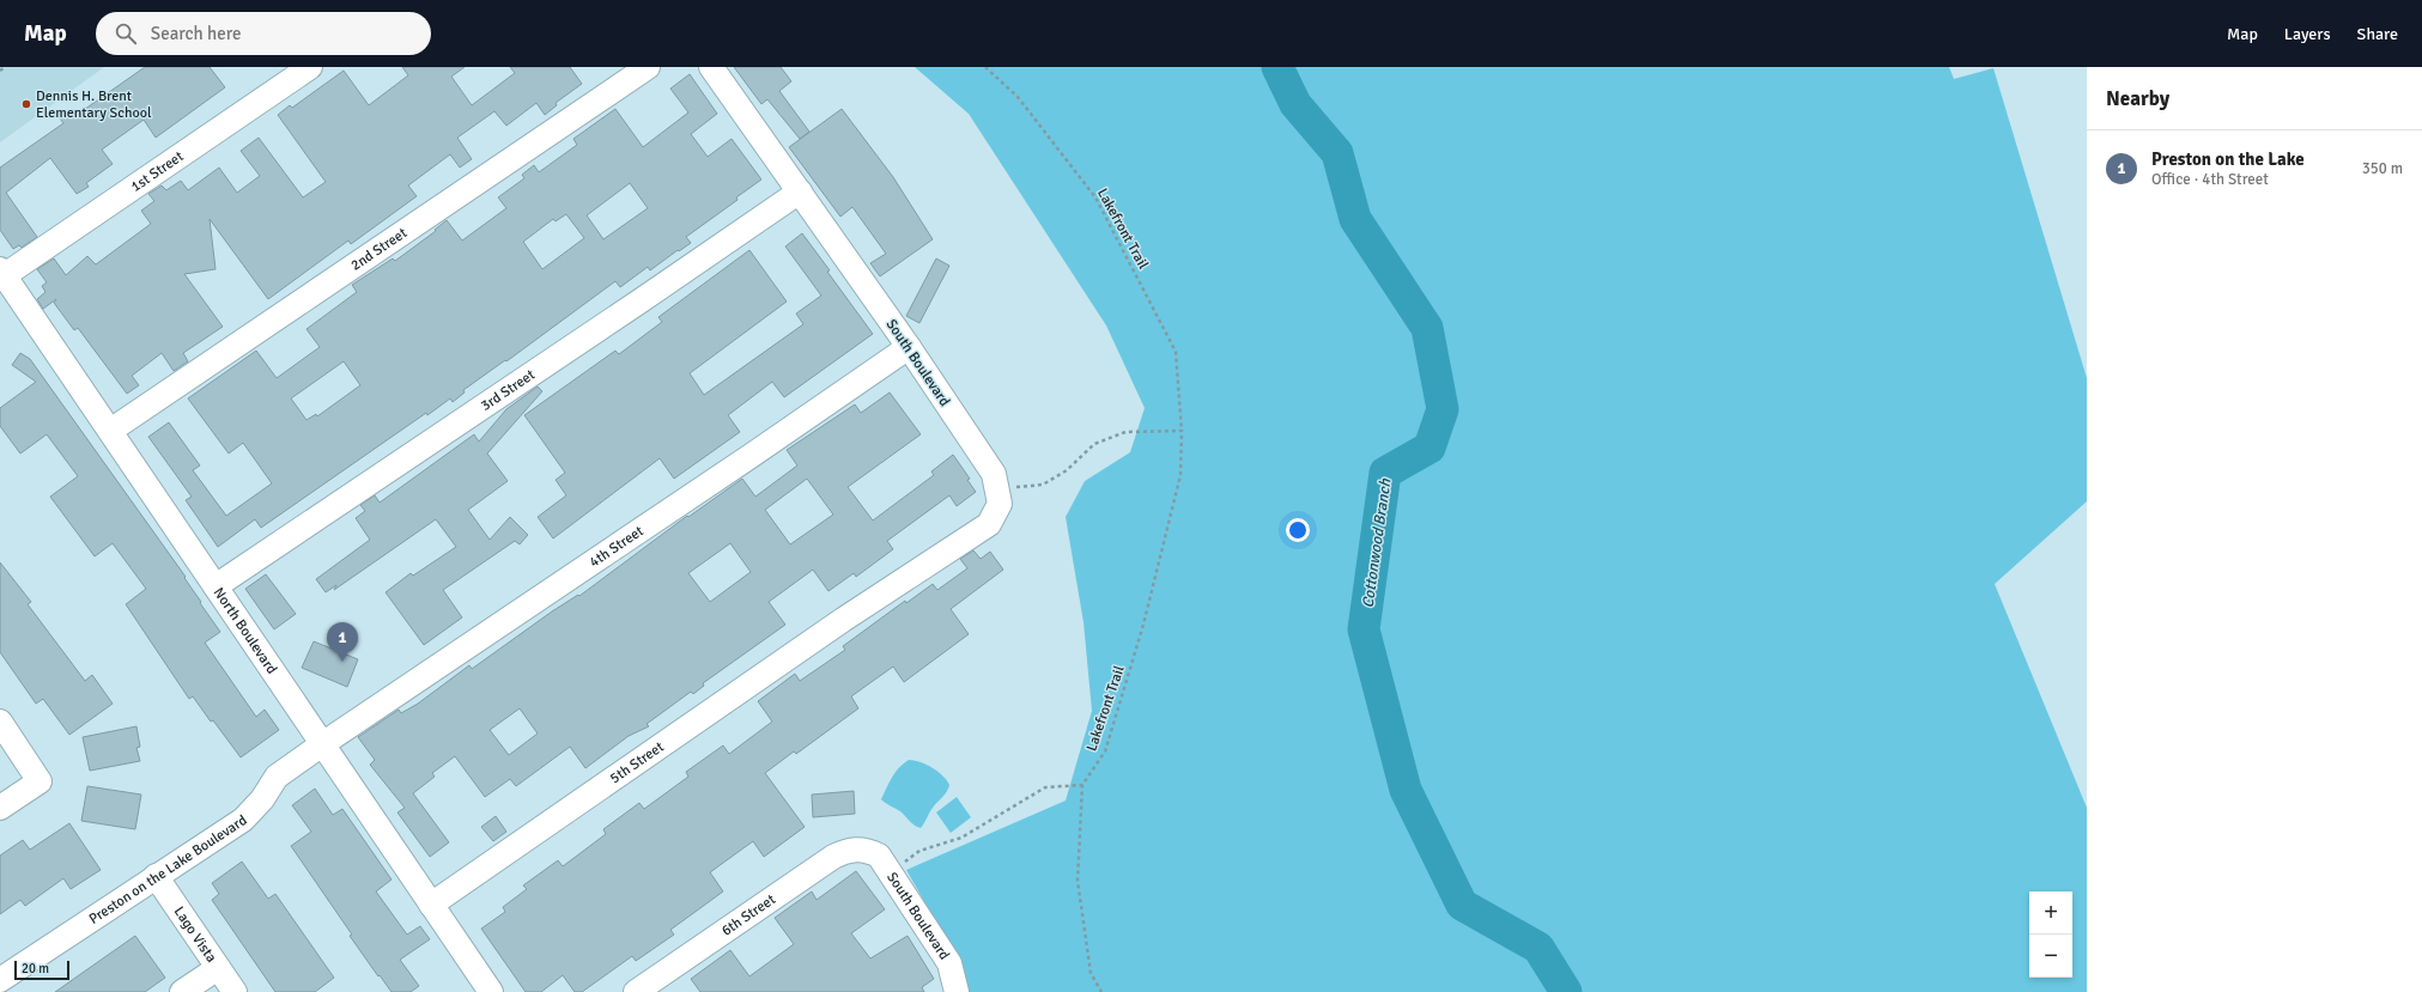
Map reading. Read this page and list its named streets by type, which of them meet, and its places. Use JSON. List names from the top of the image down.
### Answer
{
  "streets": {
    "street": [
      "1st Street",
      "2nd Street",
      "South Boulevard",
      "3rd Street",
      "4th Street",
      "North Boulevard",
      "5th Street",
      "Preston on the Lake Boulevard",
      "6th Street",
      "Lago Vista"
    ],
    "path": ["Lakefront Trail"]
  },
  "crossings": [
    ["1st Street", "North Boulevard"],
    ["2nd Street", "North Boulevard"],
    ["South Boulevard", "3rd Street"],
    ["South Boulevard", "4th Street"],
    ["South Boulevard", "5th Street"],
    ["South Boulevard", "6th Street"],
    ["3rd Street", "North Boulevard"],
    ["4th Street", "North Boulevard"],
    ["4th Street", "Preston on the Lake Boulevard"],
    ["North Boulevard", "5th Street"],
    ["North Boulevard", "Preston on the Lake Boulevard"],
    ["Preston on the Lake Boulevard", "Lago Vista"]
  ],
  "water": ["Cottonwood Branch"],
  "places": ["Dennis H. Brent Elementary School"],
  "scale_bar": "20 m",
  "page": {
    "header": "Map",
    "search": "Search here",
    "nav": ["Map", "Layers", "Share"],
    "heading": "Nearby",
    "list": [
      {
        "mark": "1",
        "name": "Preston on the Lake",
        "note": "Office · 4th Street",
        "value": "350 m"
      }
    ],
    "pins": "1",
    "map_buttons": ["+", "−"],
    "scale": "20 m"
  }
}
